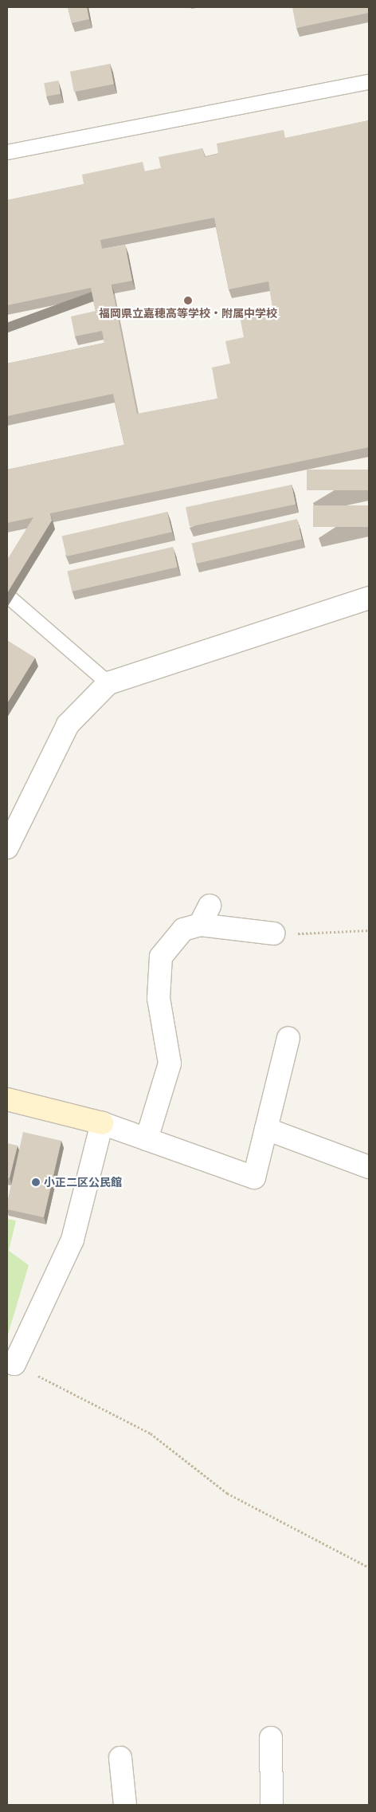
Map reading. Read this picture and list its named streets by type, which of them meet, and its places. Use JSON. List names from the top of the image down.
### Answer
{
  "places": ["福岡県立嘉穂高等学校・附属中学校", "小正二区公民館"]
}
